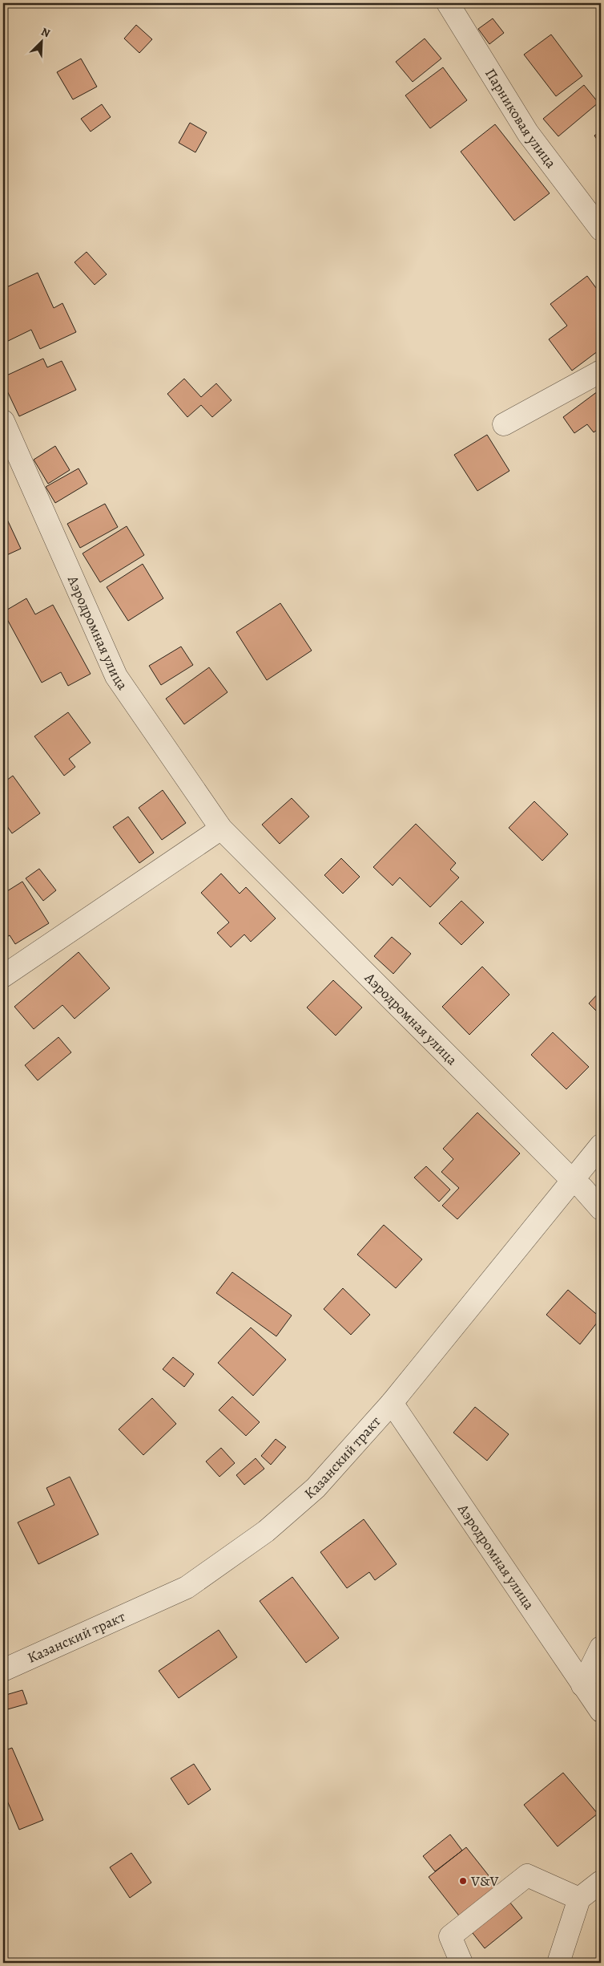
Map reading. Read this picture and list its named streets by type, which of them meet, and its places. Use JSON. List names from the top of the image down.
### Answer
{
  "streets": {
    "street": ["Парниковая улица", "Аэродромная улица", "Казанский тракт"]
  },
  "crossings": [
    ["Аэродромная улица", "Казанский тракт"]
  ],
  "places": ["V&V"],
  "north": "top right"
}
